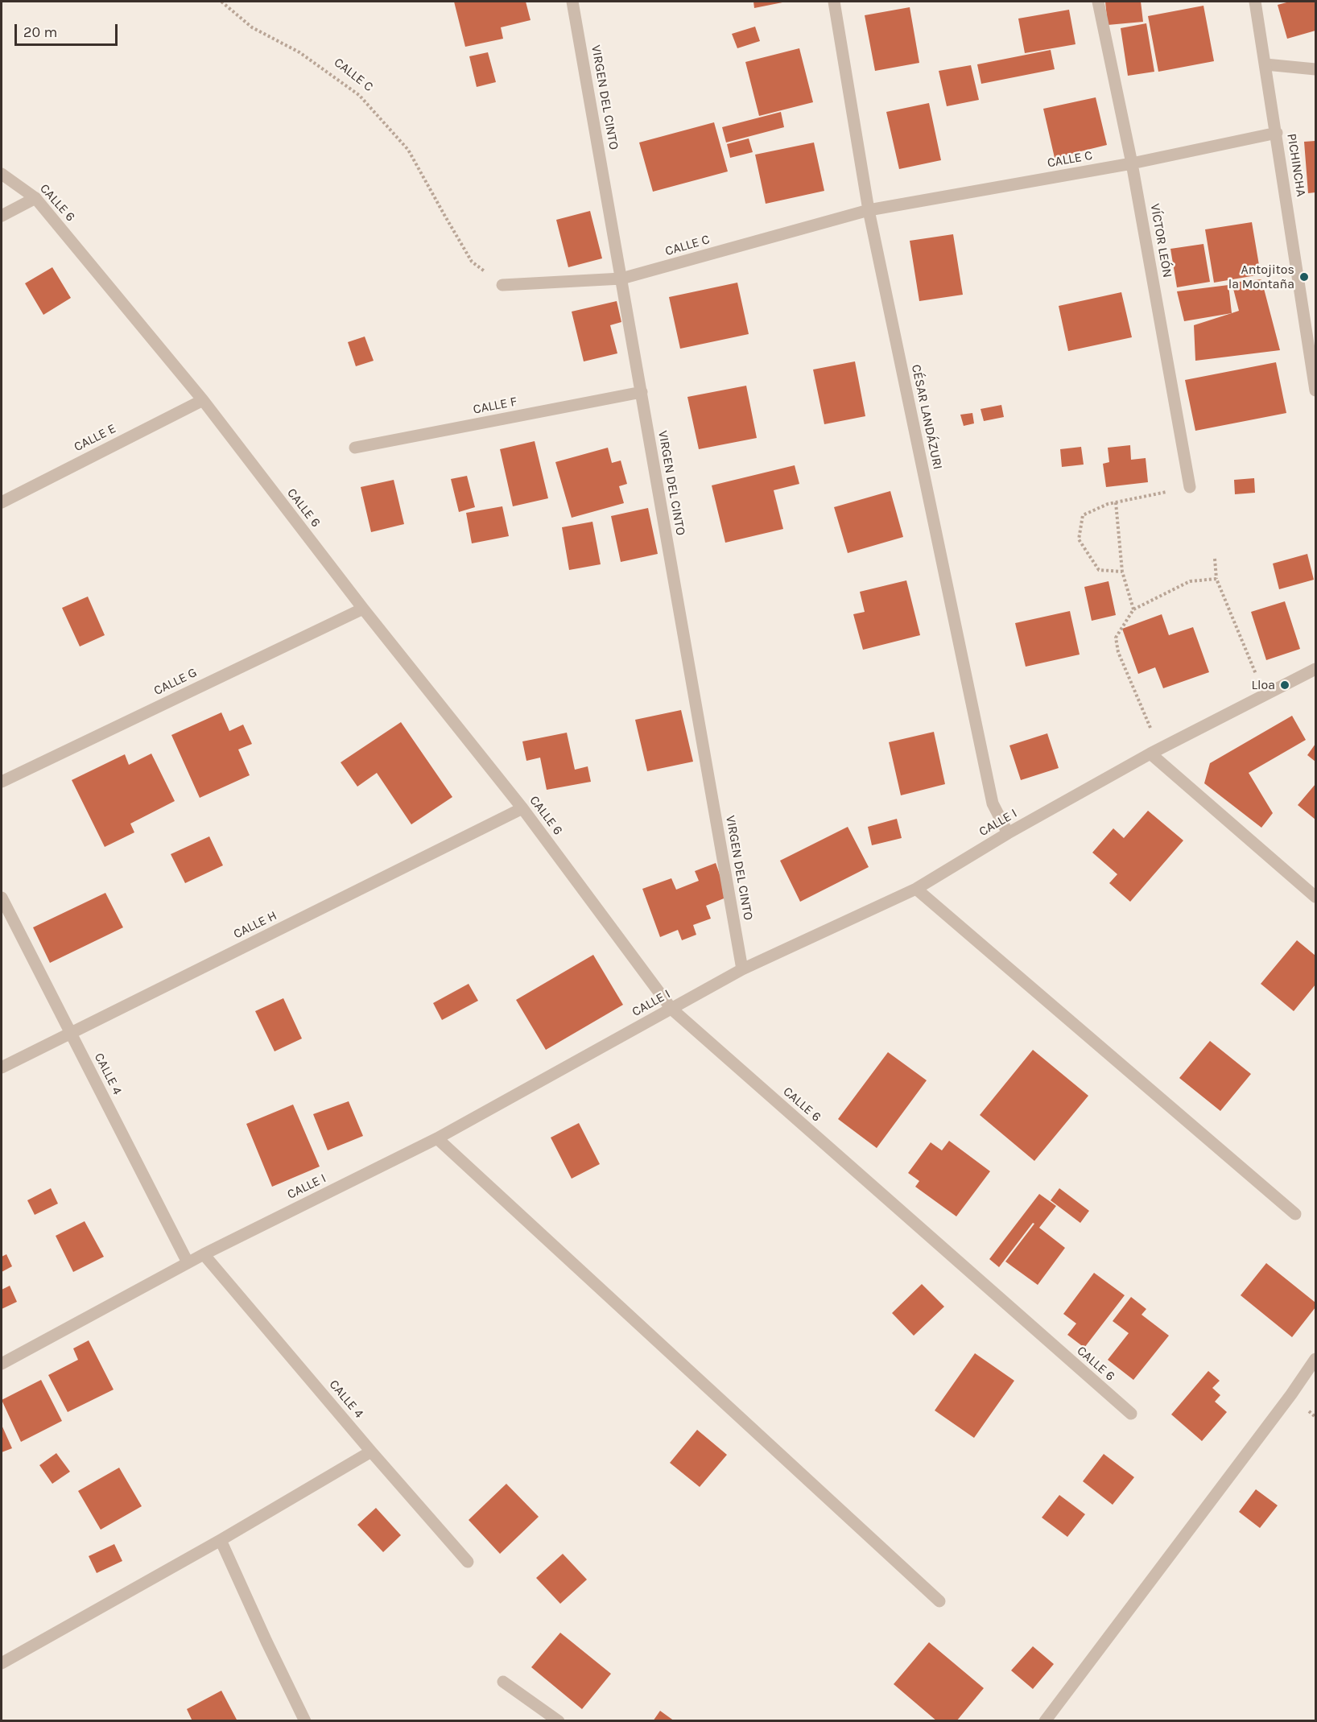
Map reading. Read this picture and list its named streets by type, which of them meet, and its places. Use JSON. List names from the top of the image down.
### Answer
{
  "streets": {
    "street": [
      "CALLE C",
      "VIRGEN DEL CINTO",
      "PICHINCHA",
      "CALLE 6",
      "VÍCTOR LEÓN",
      "CALLE F",
      "CÉSAR LANDÁZURI",
      "CALLE E",
      "CALLE G",
      "CALLE I",
      "CALLE H",
      "CALLE 4"
    ]
  },
  "crossings": [
    ["CALLE C", "VIRGEN DEL CINTO"],
    ["CALLE C", "PICHINCHA"],
    ["CALLE C", "VÍCTOR LEÓN"],
    ["CALLE C", "CÉSAR LANDÁZURI"],
    ["VIRGEN DEL CINTO", "CALLE F"],
    ["VIRGEN DEL CINTO", "CALLE I"],
    ["CALLE 6", "CALLE E"],
    ["CALLE 6", "CALLE G"],
    ["CALLE 6", "CALLE I"],
    ["CALLE 6", "CALLE H"],
    ["CÉSAR LANDÁZURI", "CALLE I"],
    ["CALLE I", "CALLE 4"],
    ["CALLE H", "CALLE 4"]
  ],
  "places": ["Antojitos la Montaña", "Lloa"],
  "scale_bar": "20 m"
}
